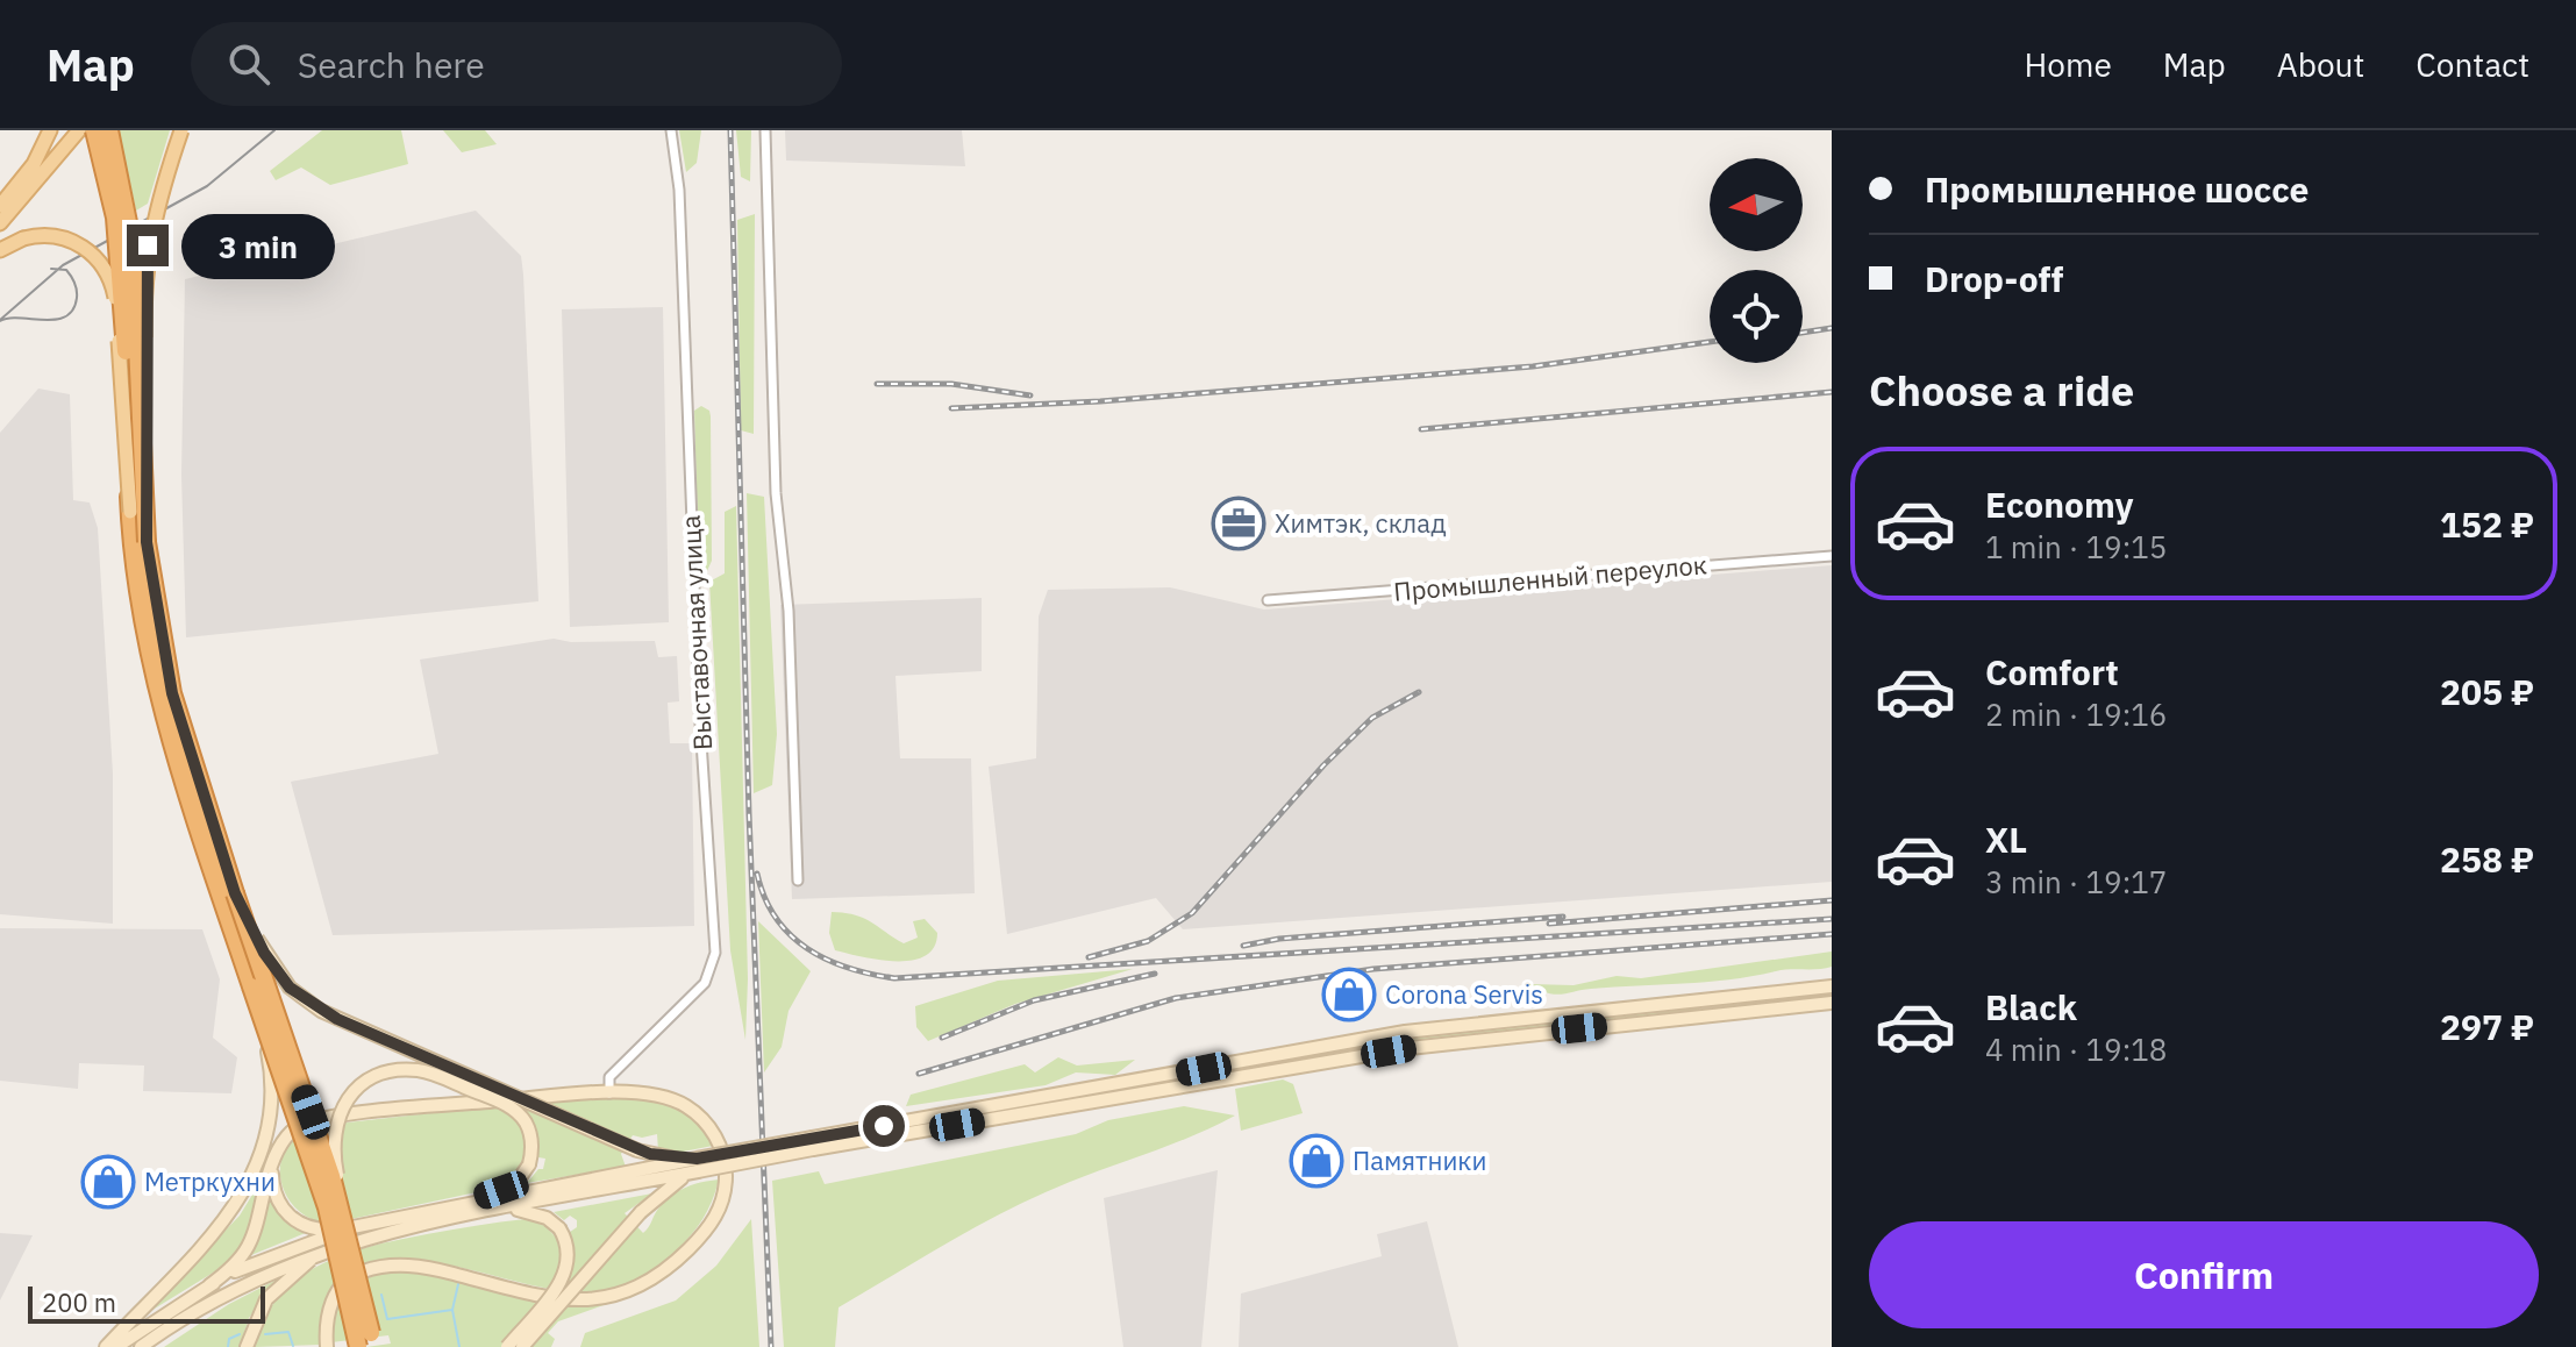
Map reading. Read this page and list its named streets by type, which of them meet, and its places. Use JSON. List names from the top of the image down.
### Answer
{
  "streets": {
    "street": ["Промышленный переулок", "Выставочная улица"]
  },
  "places": {
    "office": ["Химтэк, склад"],
    "shop": ["Corona Servis", "Памятники", "Метркухни"]
  },
  "scale_bar": "200 m",
  "north": "left",
  "page": {
    "header": "Map",
    "search": "Search here",
    "nav": [
      "Home",
      "Map",
      "About",
      "Contact"
    ],
    "banner": ["Промышленное шоссе", "Drop-off"],
    "bubble": "3 min",
    "heading": "Choose a ride",
    "list": [
      {
        "name": "Economy",
        "note": "1 min · 19:15",
        "value": "152 ₽"
      },
      {
        "name": "Comfort",
        "note": "2 min · 19:16",
        "value": "205 ₽"
      },
      {
        "name": "XL",
        "note": "3 min · 19:17",
        "value": "258 ₽"
      },
      {
        "name": "Black",
        "note": "4 min · 19:18",
        "value": "297 ₽"
      }
    ],
    "buttons": "Confirm",
    "scale": "200 m"
  }
}
